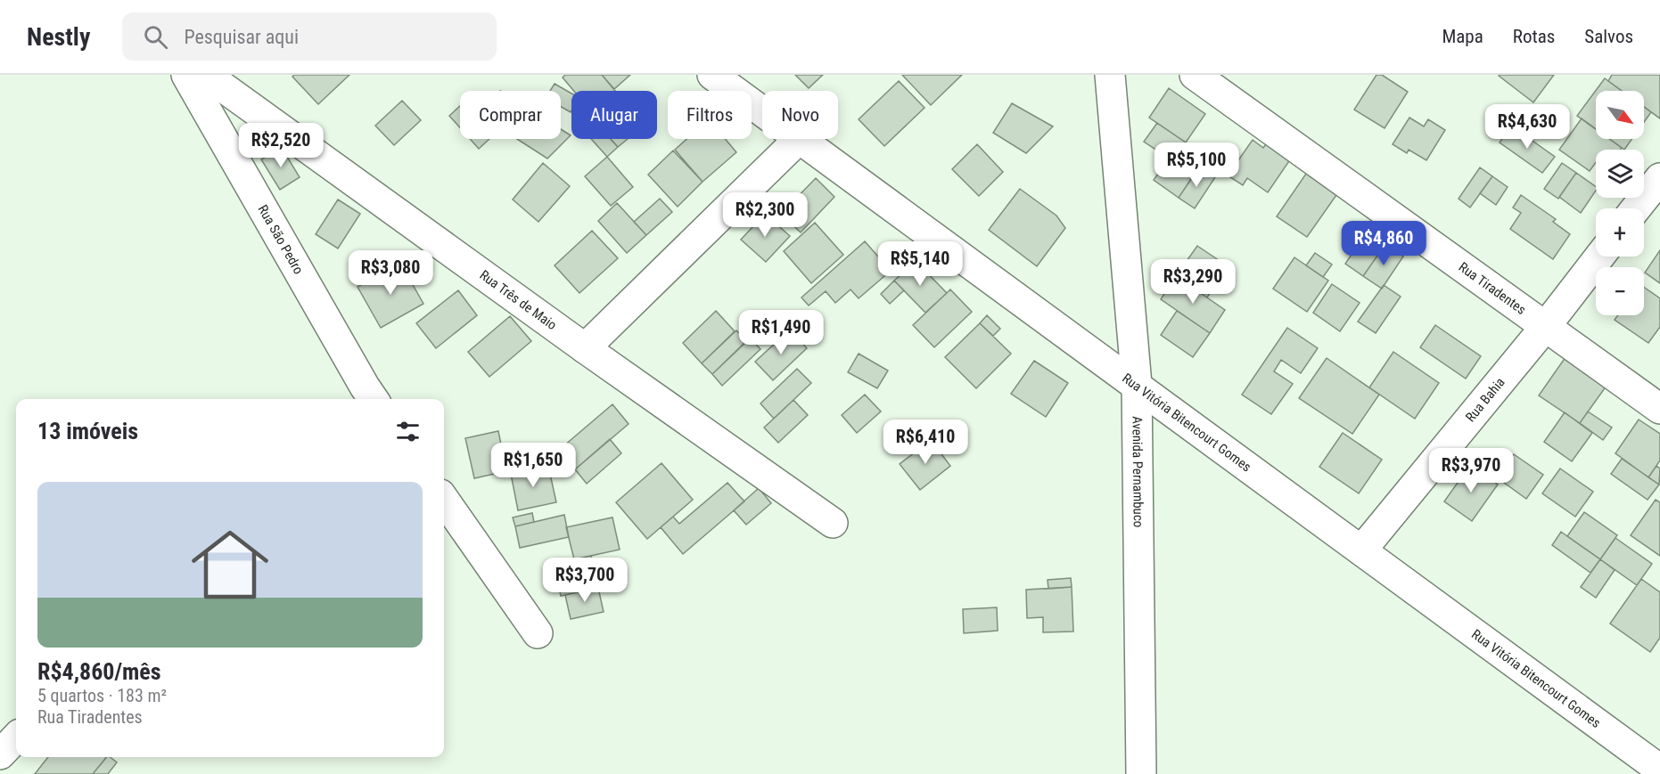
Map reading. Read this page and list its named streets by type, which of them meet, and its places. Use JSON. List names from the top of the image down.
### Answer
{
  "streets": {
    "street": [
      "Rua São Pedro",
      "Rua Tiradentes",
      "Rua Três de Maio",
      "Rua Bahia",
      "Rua Vitória Bitencourt Gomes",
      "Avenida Pernambuco"
    ]
  },
  "crossings": [
    ["Rua Tiradentes", "Rua Bahia"],
    ["Rua Bahia", "Rua Vitória Bitencourt Gomes"],
    ["Rua Vitória Bitencourt Gomes", "Avenida Pernambuco"]
  ],
  "north": "bottom right",
  "page": {
    "header": "Nestly",
    "search": "Pesquisar aqui",
    "nav": ["Mapa", "Rotas", "Salvos"],
    "map_buttons": ["+", "−"],
    "chip": [
      "Comprar",
      "Alugar",
      "Filtros",
      "Novo"
    ],
    "price": [
      "R$4,630",
      "R$2,520",
      "R$5,100",
      "R$2,300",
      "R$4,860",
      "R$5,140",
      "R$3,080",
      "R$3,290",
      "R$1,490",
      "R$6,410",
      "R$1,650",
      "R$3,970",
      "R$3,700"
    ],
    "heading": "13 imóveis",
    "list": [
      {
        "name": "R$4,860/mês",
        "note": "5 quartos · 183 m² · Rua Tiradentes"
      }
    ]
  }
}
